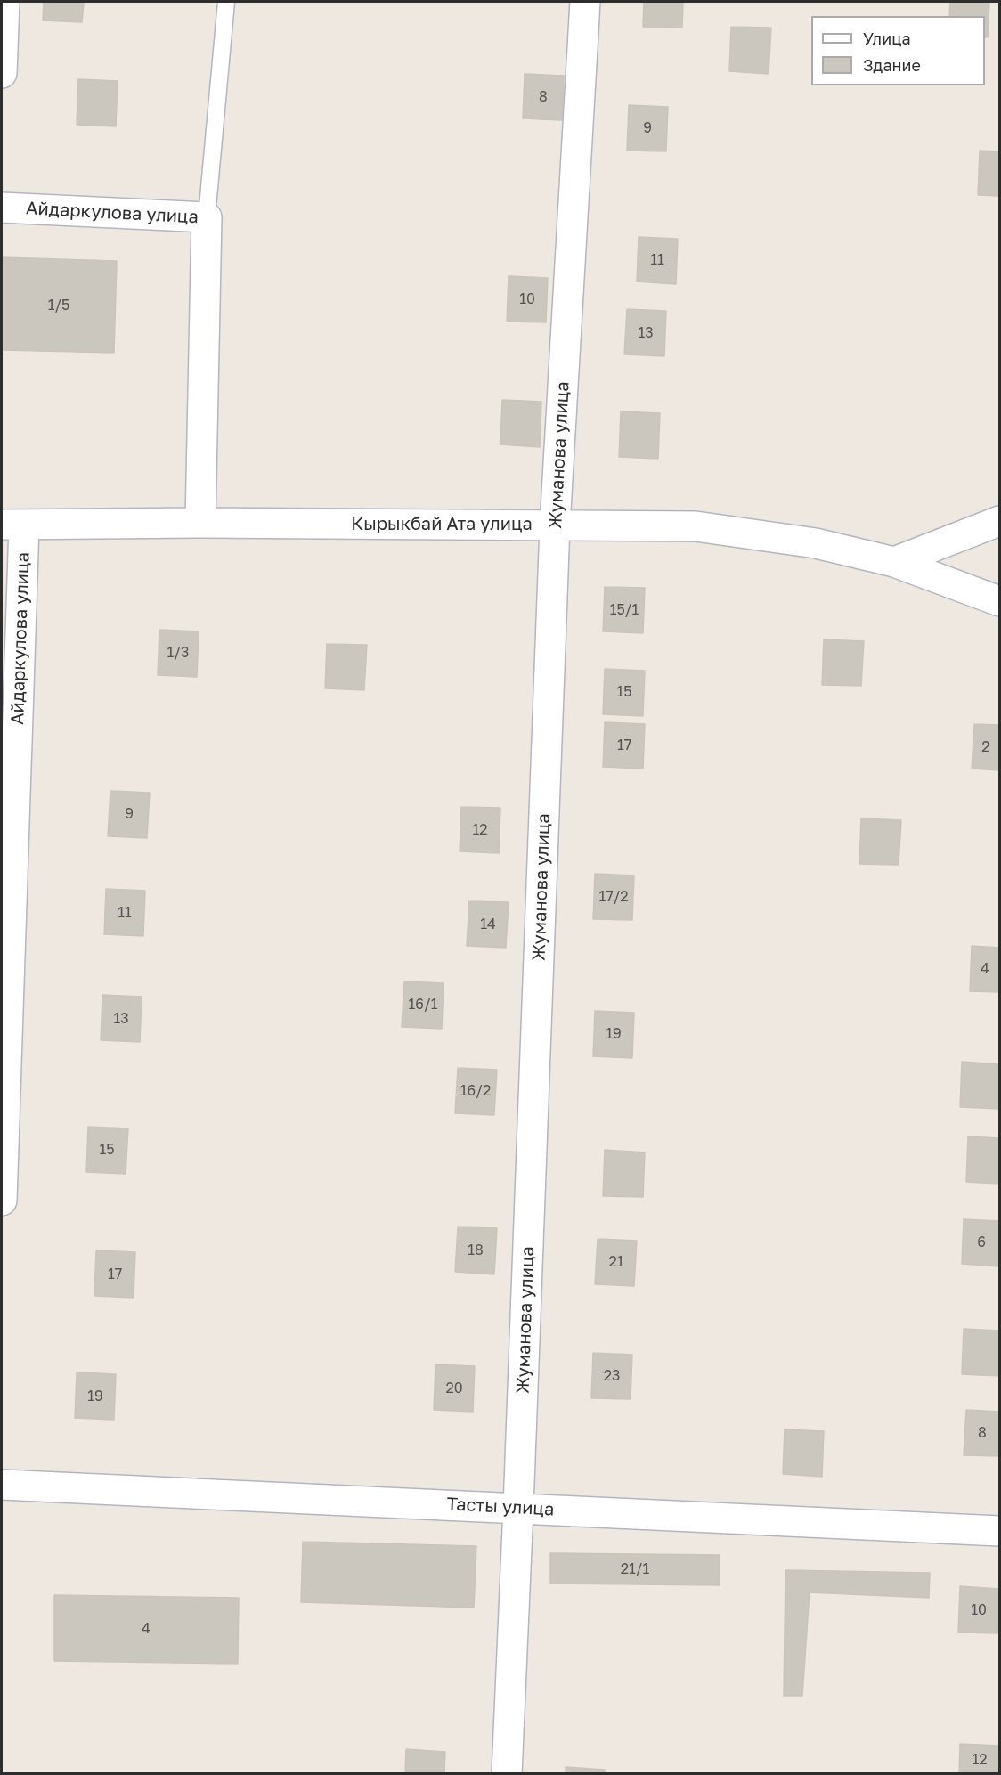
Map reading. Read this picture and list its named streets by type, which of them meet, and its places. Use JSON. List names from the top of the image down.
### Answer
{
  "streets": {
    "street": [
      "Айдаркулова улица",
      "Жуманова улица",
      "Кырыкбай Ата улица",
      "Тасты улица"
    ]
  },
  "crossings": [
    ["Айдаркулова улица", "Кырыкбай Ата улица"],
    ["Жуманова улица", "Кырыкбай Ата улица"],
    ["Жуманова улица", "Тасты улица"]
  ],
  "house_numbers": [
    "8",
    "9",
    "11",
    "10",
    "1/5",
    "13",
    "15/1",
    "1/3",
    "15",
    "17",
    "2",
    "9",
    "12",
    "17/2",
    "11",
    "14",
    "4",
    "16/1",
    "13",
    "19",
    "16/2",
    "15",
    "6",
    "18",
    "21",
    "17",
    "23",
    "20",
    "19",
    "8",
    "21/1",
    "10",
    "4",
    "12"
  ],
  "legend": ["Улица", "Здание"]
}
